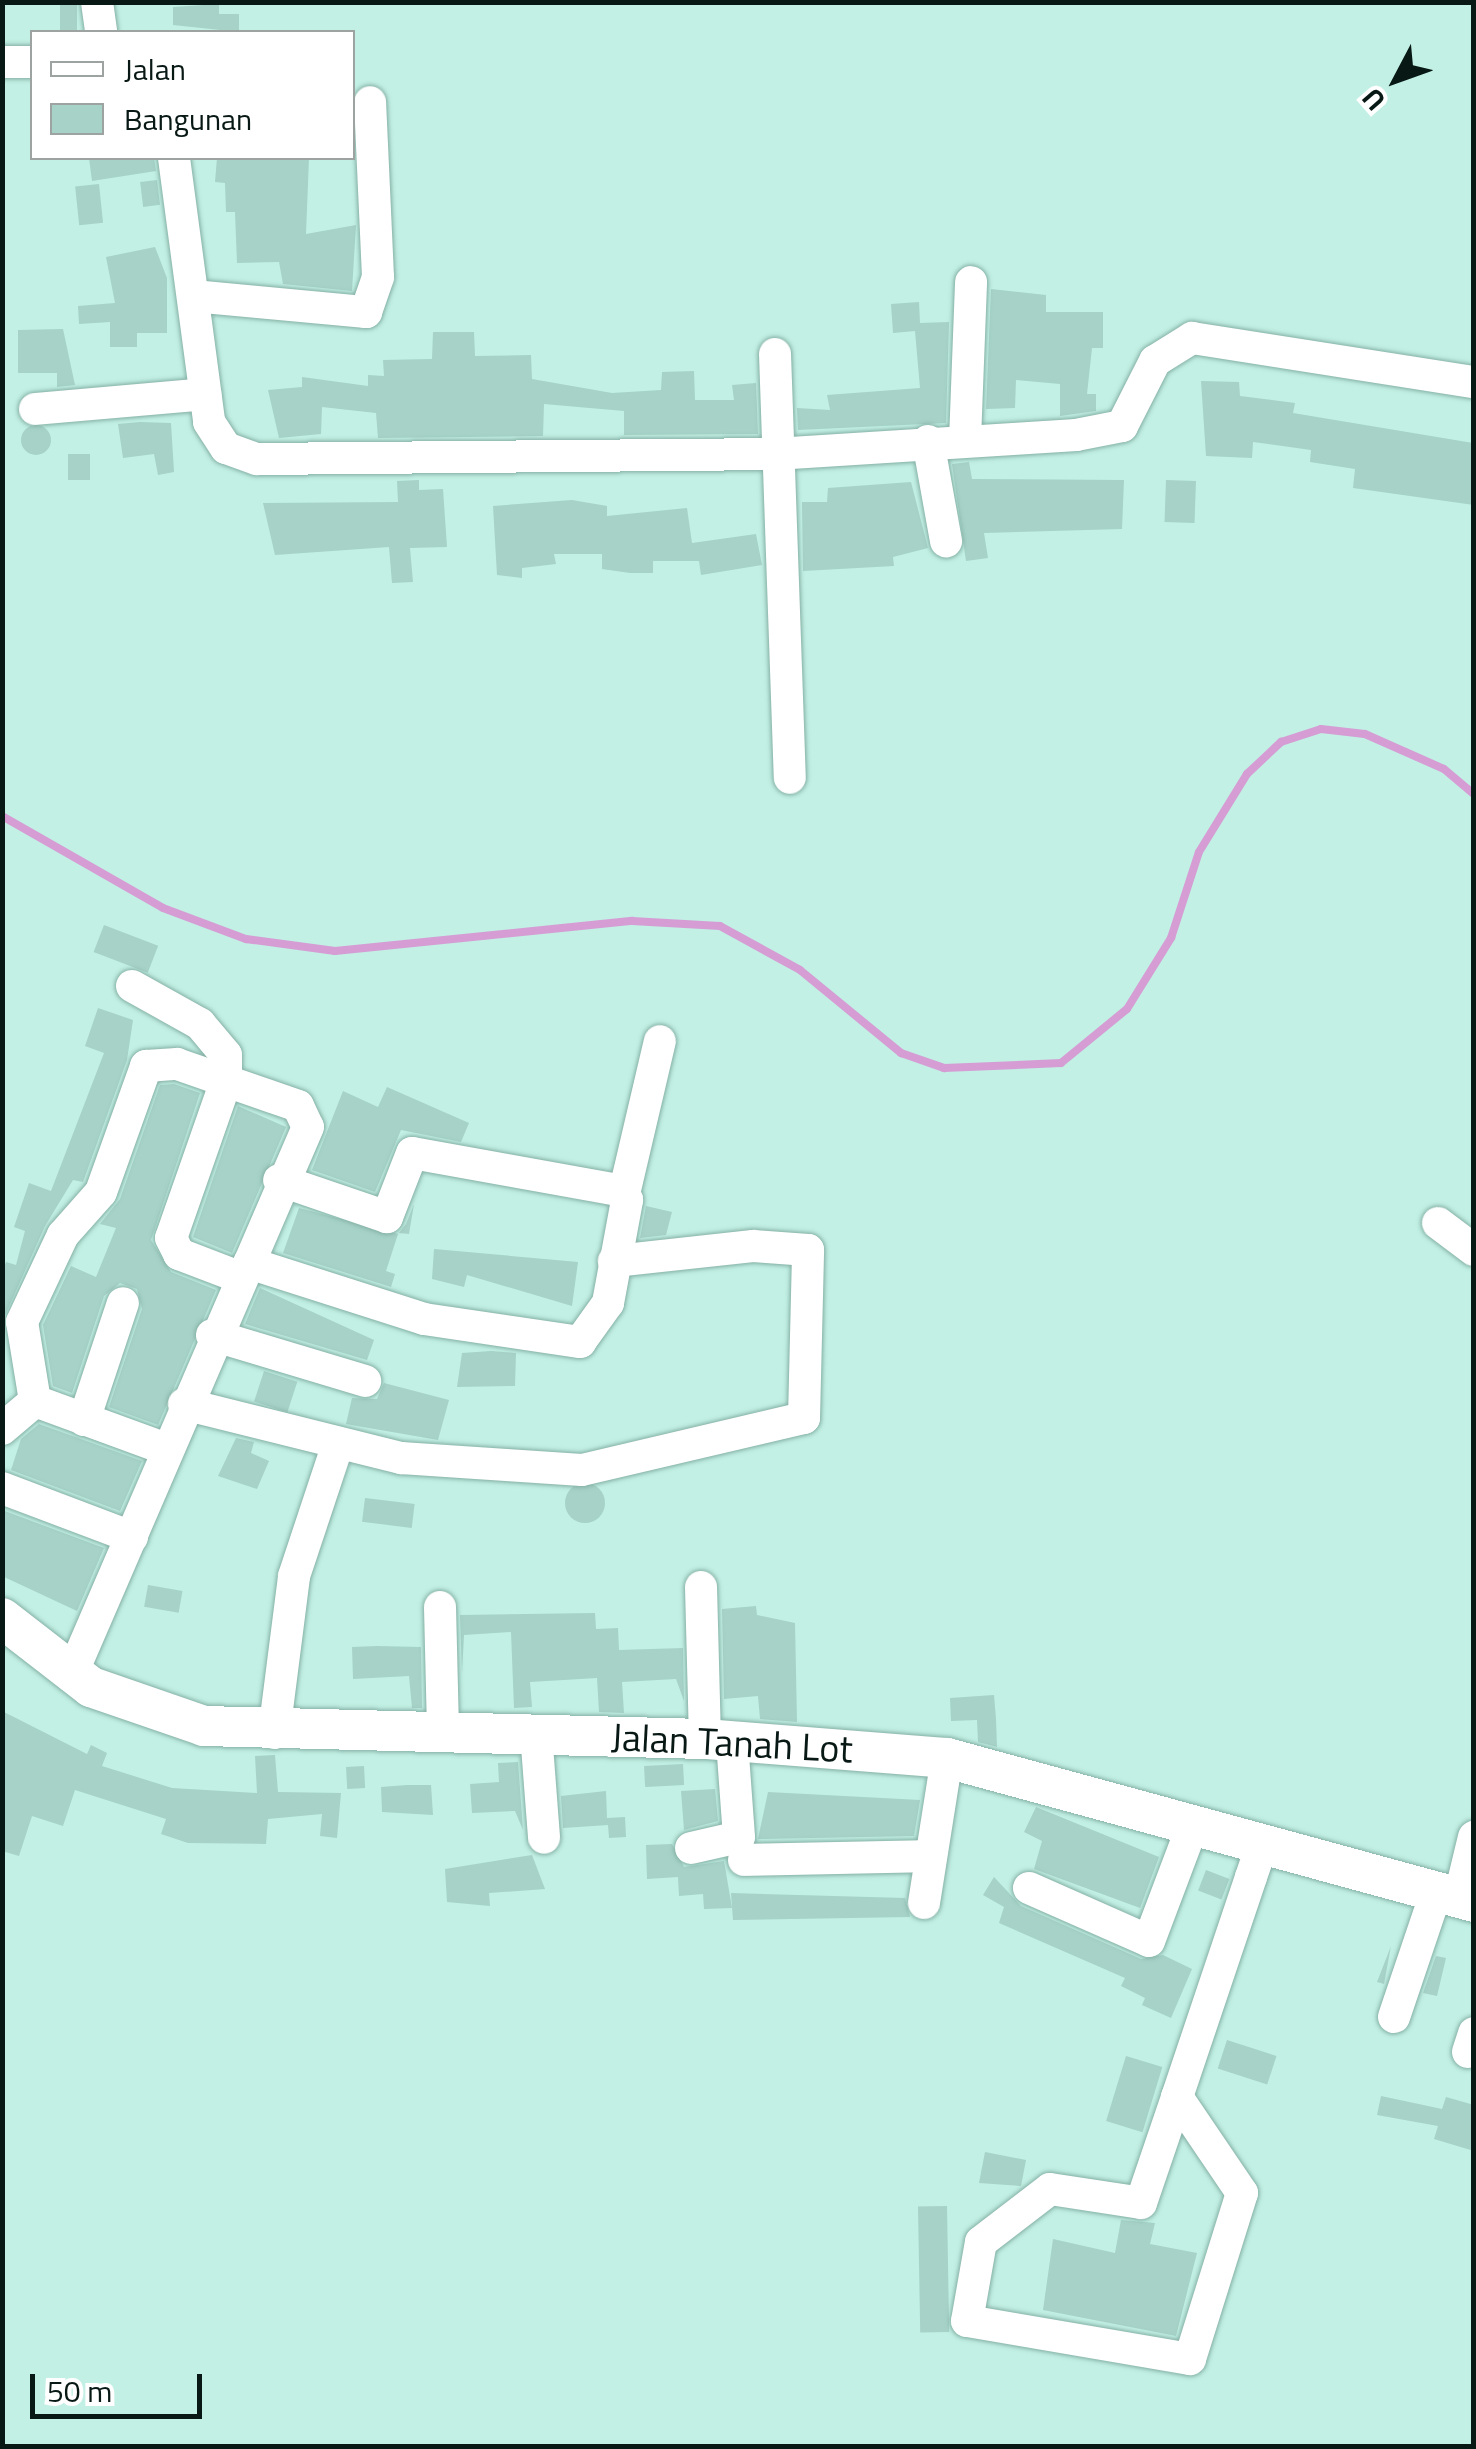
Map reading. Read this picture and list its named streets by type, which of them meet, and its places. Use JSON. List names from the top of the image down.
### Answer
{
  "streets": {
    "main road": ["Jalan Tanah Lot"]
  },
  "legend": ["Jalan", "Bangunan"],
  "scale_bar": "50 m",
  "north": "bottom left"
}
